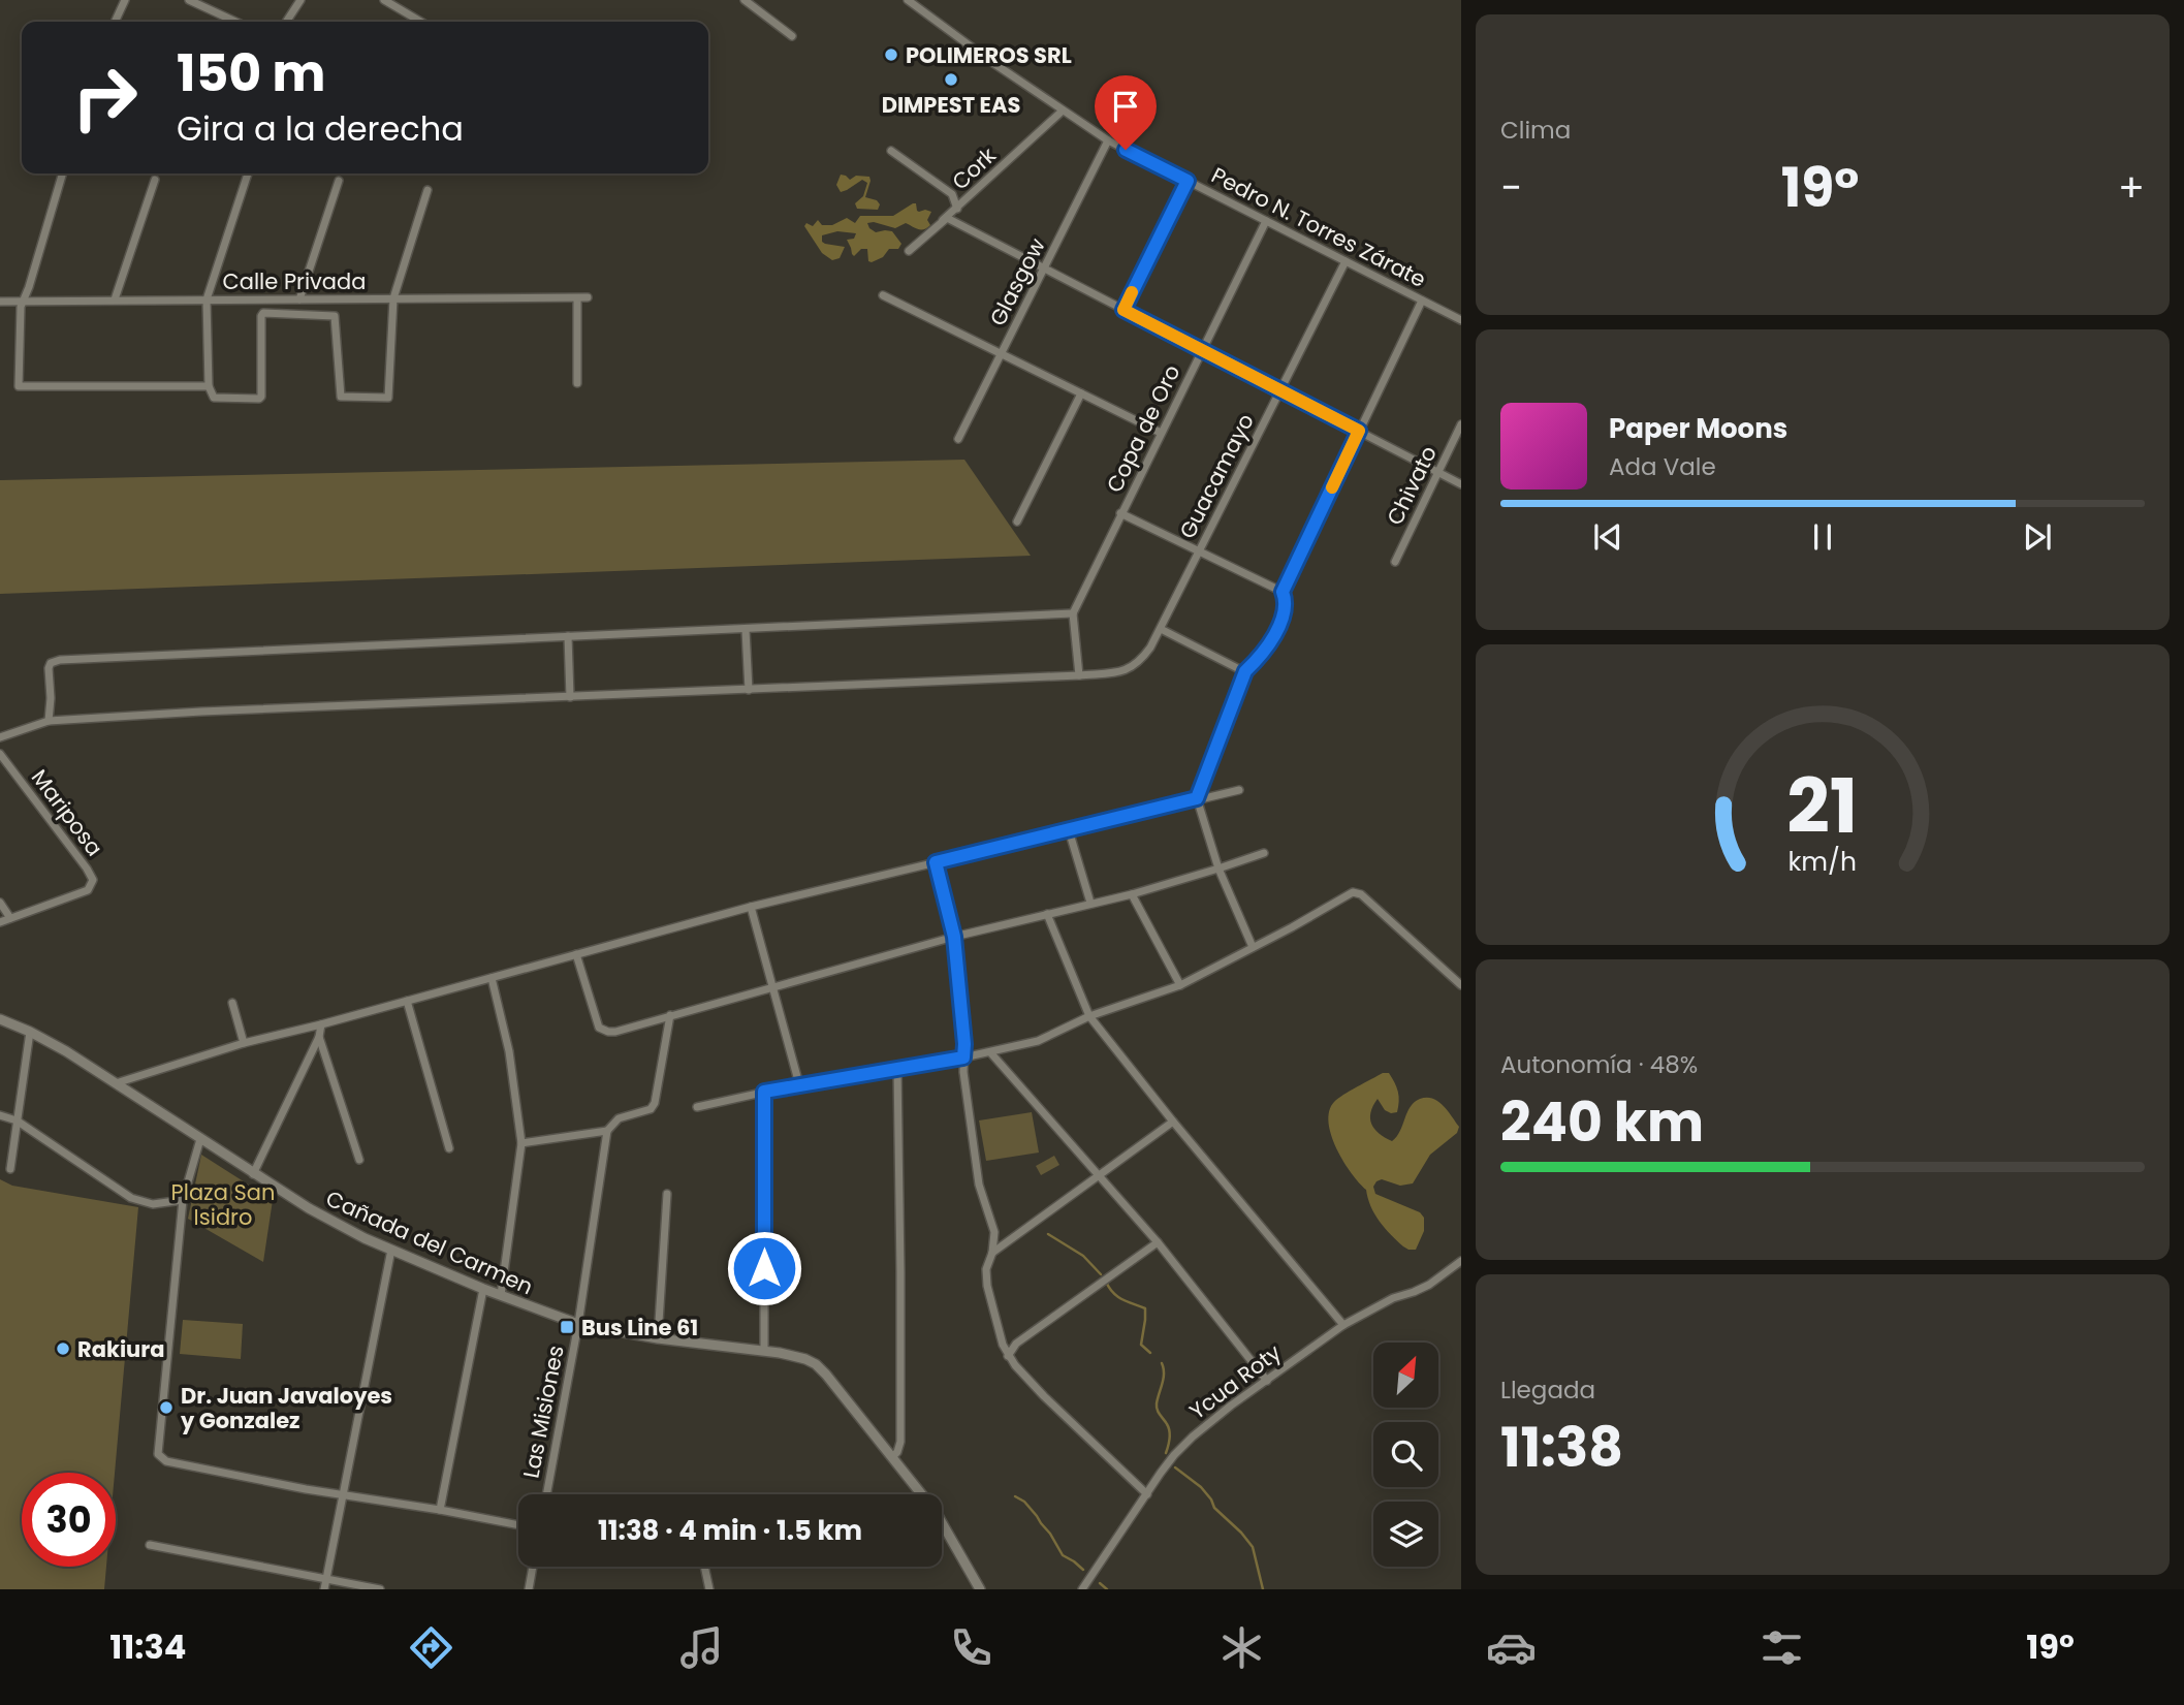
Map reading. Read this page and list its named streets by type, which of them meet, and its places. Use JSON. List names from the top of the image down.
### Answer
{
  "streets": {
    "street": [
      "Cork",
      "Pedro N. Torres Zárate",
      "Calle Privada",
      "Glasgow",
      "Copa de Oro",
      "Guacamayo",
      "Chivato",
      "Mariposa",
      "Cañada del Carmen",
      "Ycua Roty",
      "Las Misiones"
    ]
  },
  "crossings": [
    ["Cork", "Pedro N. Torres Zárate"],
    ["Cork", "Glasgow"],
    ["Pedro N. Torres Zárate", "Glasgow"],
    ["Pedro N. Torres Zárate", "Copa de Oro"],
    ["Pedro N. Torres Zárate", "Guacamayo"],
    ["Cañada del Carmen", "Las Misiones"]
  ],
  "parks": ["Plaza San Isidro"],
  "places": {
    "other": [
      "POLIMEROS SRL",
      "DIMPEST EAS",
      "Rakiura",
      "Dr. Juan Javaloyes y Gonzalez"
    ],
    "transit": ["Bus Line 61"]
  },
  "north": "top right",
  "page": {
    "tile": [
      "Clima",
      ["Autonomía · 48%", "240 km"],
      ["Llegada", "11:38"]
    ],
    "turn": ["150 m", "Gira a la derecha"],
    "heat": ["−", "19°", "+"],
    "song": ["Paper Moons", "Ada Vale"],
    "limit": "30",
    "trip": "11:38 · 4 min · 1.5 km",
    "tabs": ["11:34", "19°"],
    "gauge": ["21", "km/h"]
  }
}
